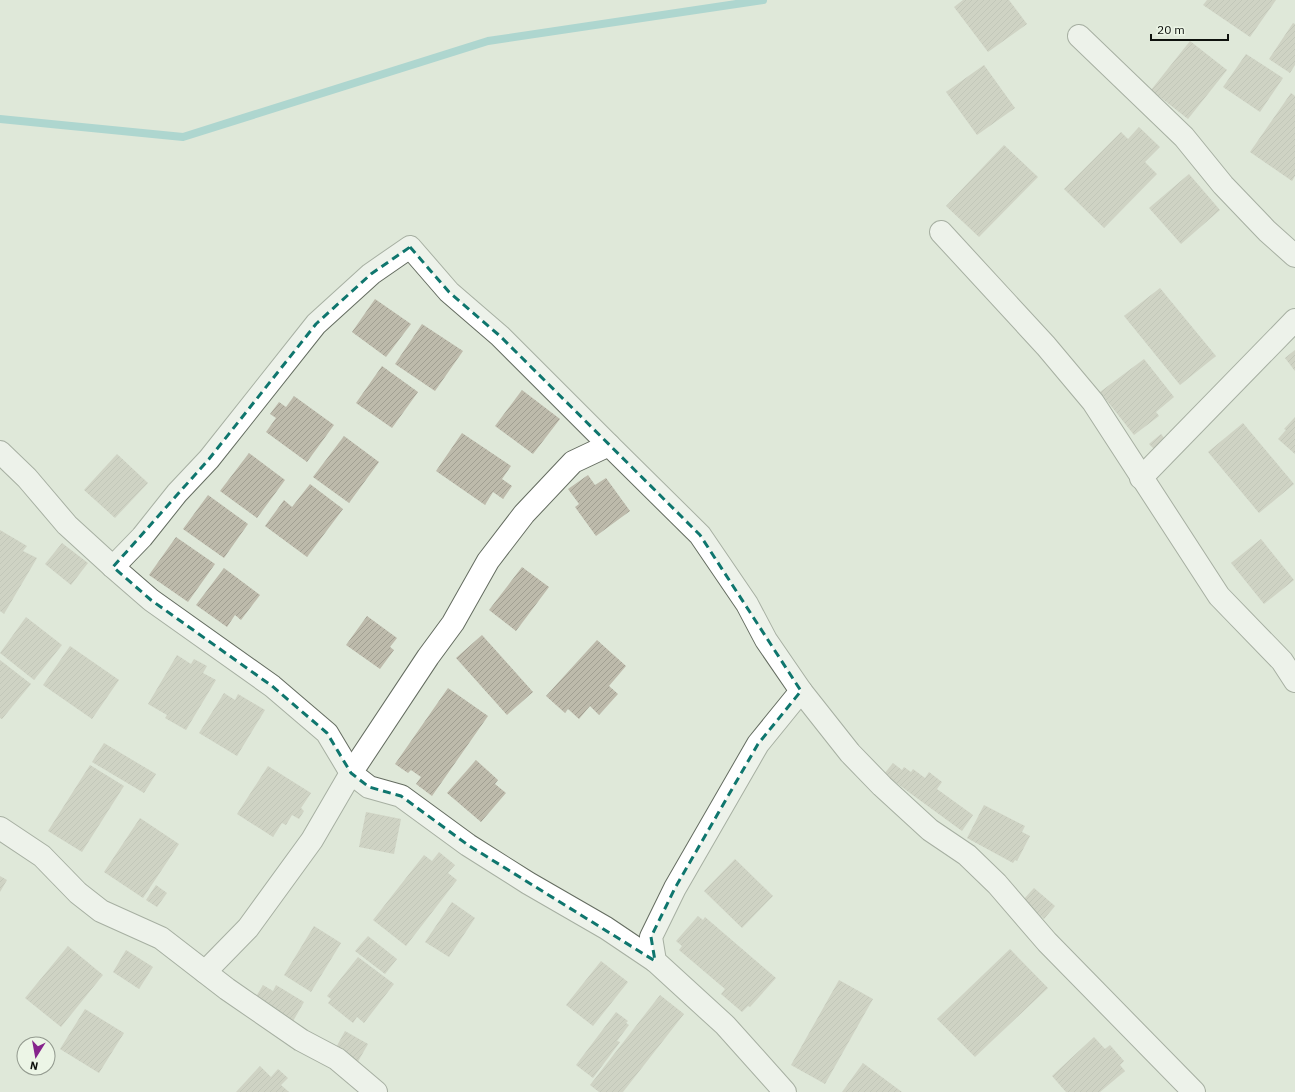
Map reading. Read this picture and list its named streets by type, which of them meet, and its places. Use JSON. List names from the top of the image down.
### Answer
{
  "scale_bar": "20 m",
  "north": "bottom"
}
